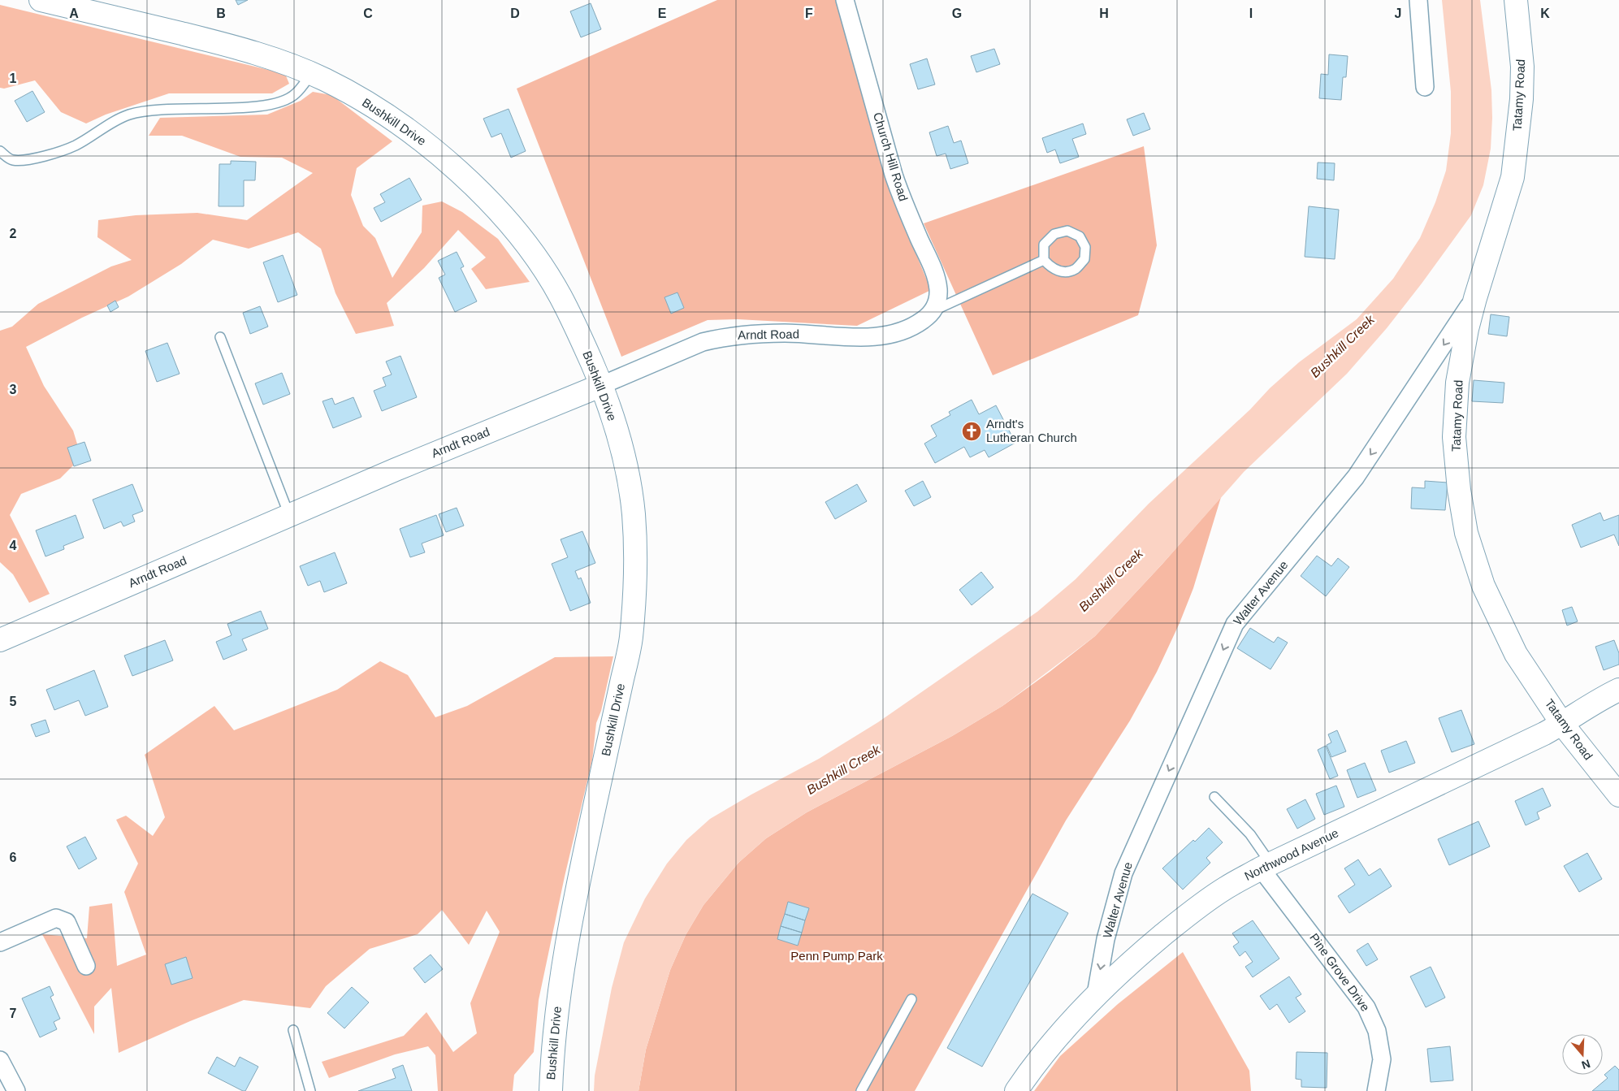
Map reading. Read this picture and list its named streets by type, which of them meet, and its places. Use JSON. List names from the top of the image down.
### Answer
{
  "streets": {
    "main road": [
      "Tatamy Road",
      "Bushkill Drive",
      "Arndt Road",
      "Northwood Avenue"
    ],
    "street": ["Church Hill Road", "Walter Avenue", "Pine Grove Drive"]
  },
  "crossings": [
    ["Tatamy Road", "Walter Avenue"],
    ["Tatamy Road", "Northwood Avenue"],
    ["Bushkill Drive", "Arndt Road"],
    ["Church Hill Road", "Arndt Road"],
    ["Walter Avenue", "Northwood Avenue"],
    ["Northwood Avenue", "Pine Grove Drive"]
  ],
  "one_way": ["Walter Avenue"],
  "water": ["Bushkill Creek"],
  "parks": ["Penn Pump Park"],
  "places": {
    "church": ["Arndt's Lutheran Church"]
  },
  "north": "bottom",
  "grid": {
    "columns": [
      "A",
      "B",
      "C",
      "D",
      "E",
      "F",
      "G",
      "H",
      "I",
      "J",
      "K"
    ],
    "rows": [
      "1",
      "2",
      "3",
      "4",
      "5",
      "6",
      "7"
    ]
  }
}
